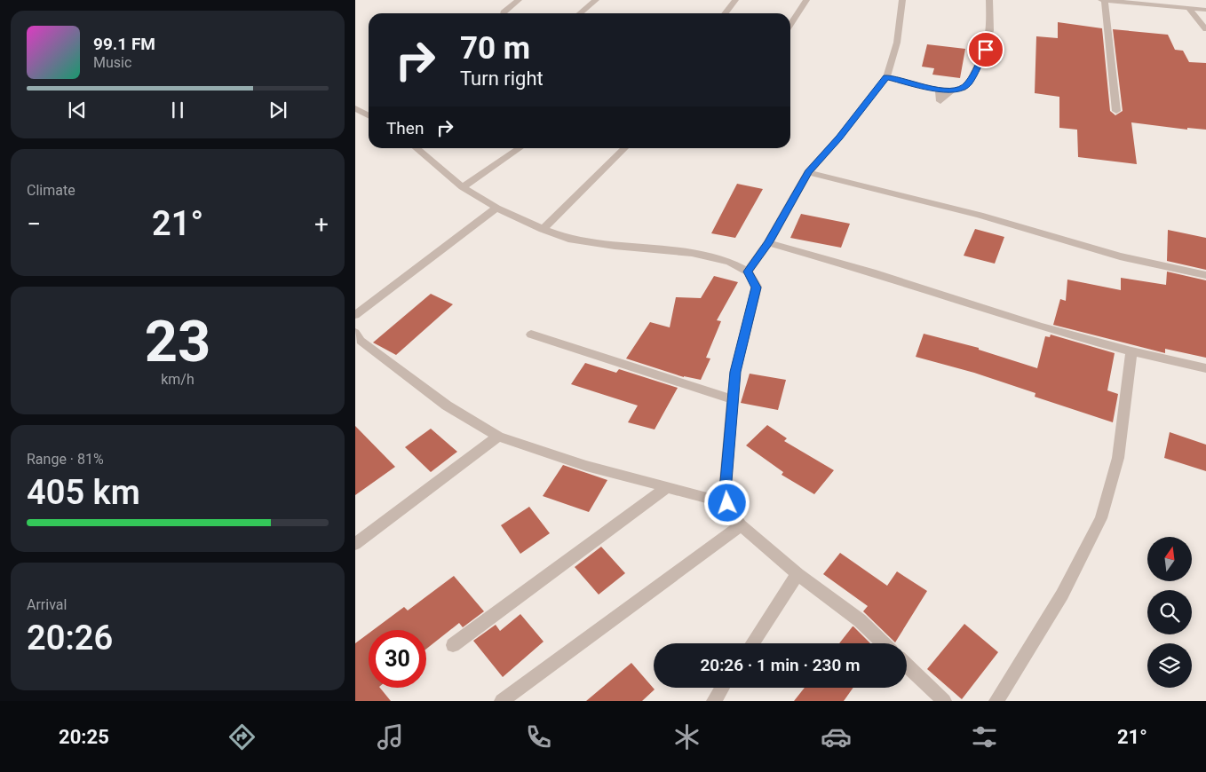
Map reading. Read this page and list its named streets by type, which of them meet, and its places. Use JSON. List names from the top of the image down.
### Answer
{
  "north": "top",
  "page": {
    "turn": ["70 m", "Turn right"],
    "song": ["99.1 FM", "Music"],
    "then": "Then",
    "tile": [
      "Climate",
      ["23", "km/h"],
      ["Range · 81%", "405 km"],
      ["Arrival", "20:26"]
    ],
    "heat": ["−", "21°", "+"],
    "limit": "30",
    "trip": "20:26 · 1 min · 230 m",
    "tabs": ["20:25", "21°"]
  }
}
